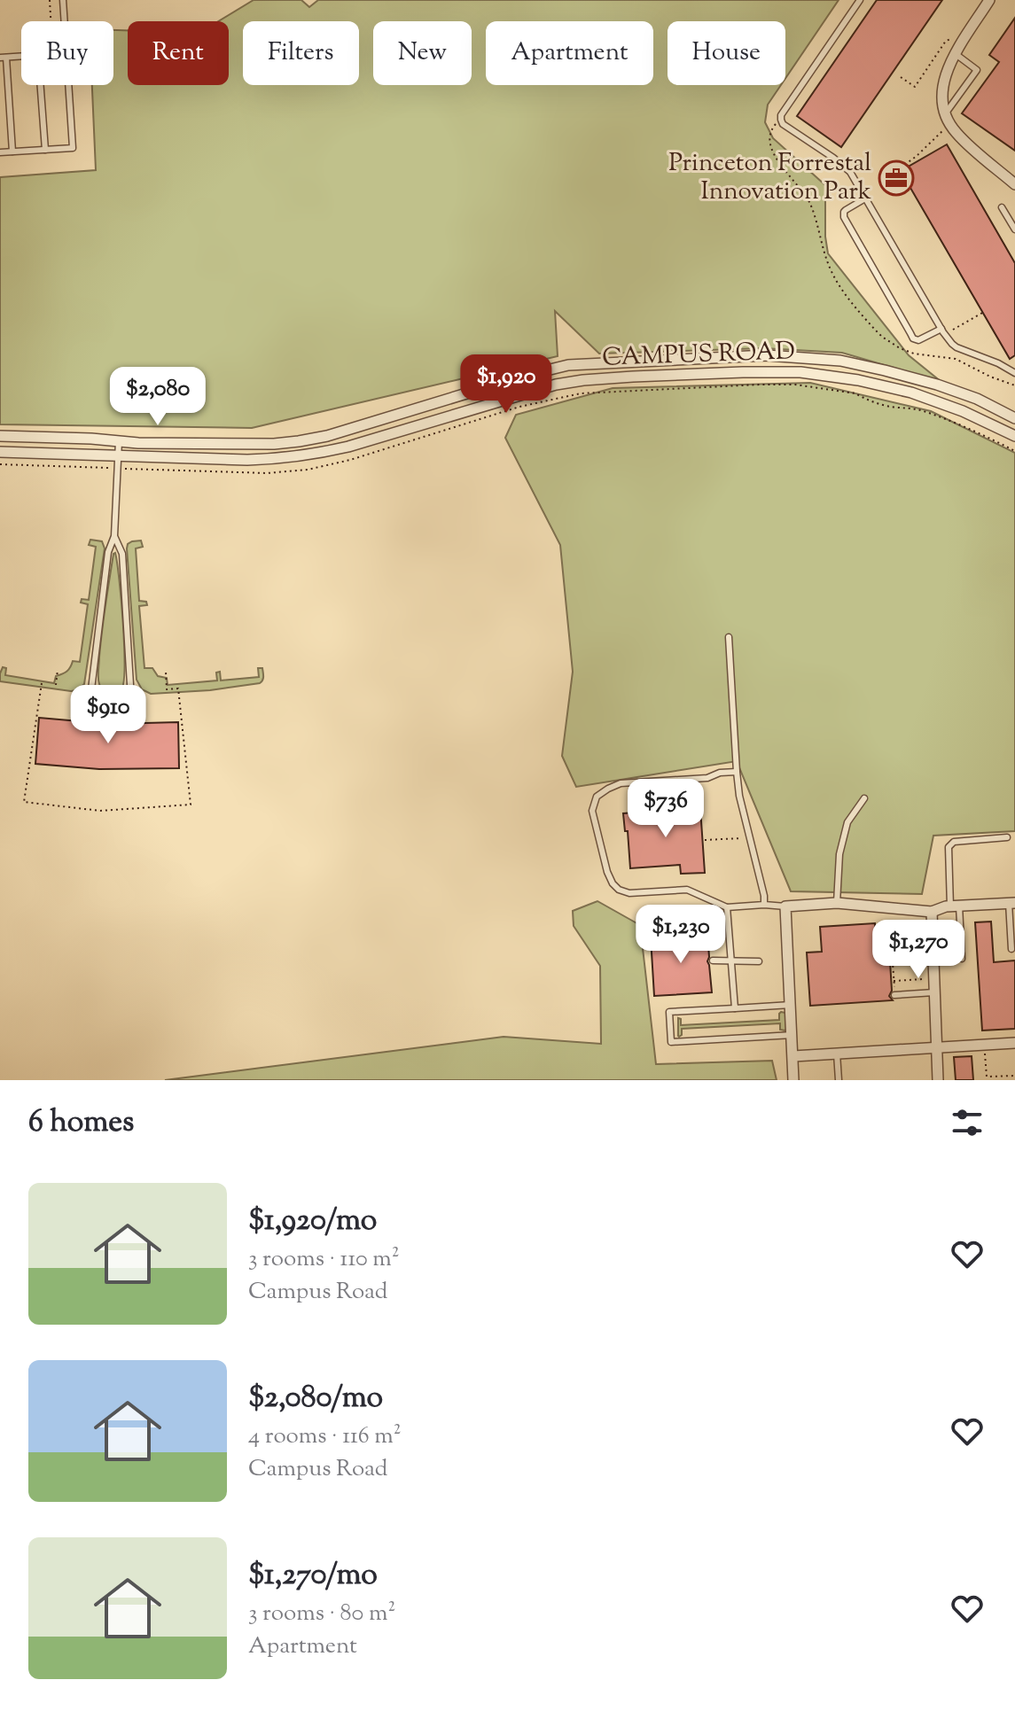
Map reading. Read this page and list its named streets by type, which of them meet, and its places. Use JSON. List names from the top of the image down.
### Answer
{
  "streets": {
    "street": ["CAMPUS ROAD"]
  },
  "places": {
    "office": ["Princeton Forrestal Innovation Park"]
  },
  "page": {
    "chip": [
      "Buy",
      "Rent",
      "Filters",
      "New",
      "Apartment",
      "House"
    ],
    "price": [
      "$1,920",
      "$2,080",
      "$910",
      "$736",
      "$1,230",
      "$1,270"
    ],
    "heading": "6 homes",
    "list": [
      {
        "name": "$1,920/mo",
        "note": "3 rooms · 110 m² · Campus Road"
      },
      {
        "name": "$2,080/mo",
        "note": "4 rooms · 116 m² · Campus Road"
      },
      {
        "name": "$1,270/mo",
        "note": "3 rooms · 80 m² · Apartment"
      }
    ]
  }
}
